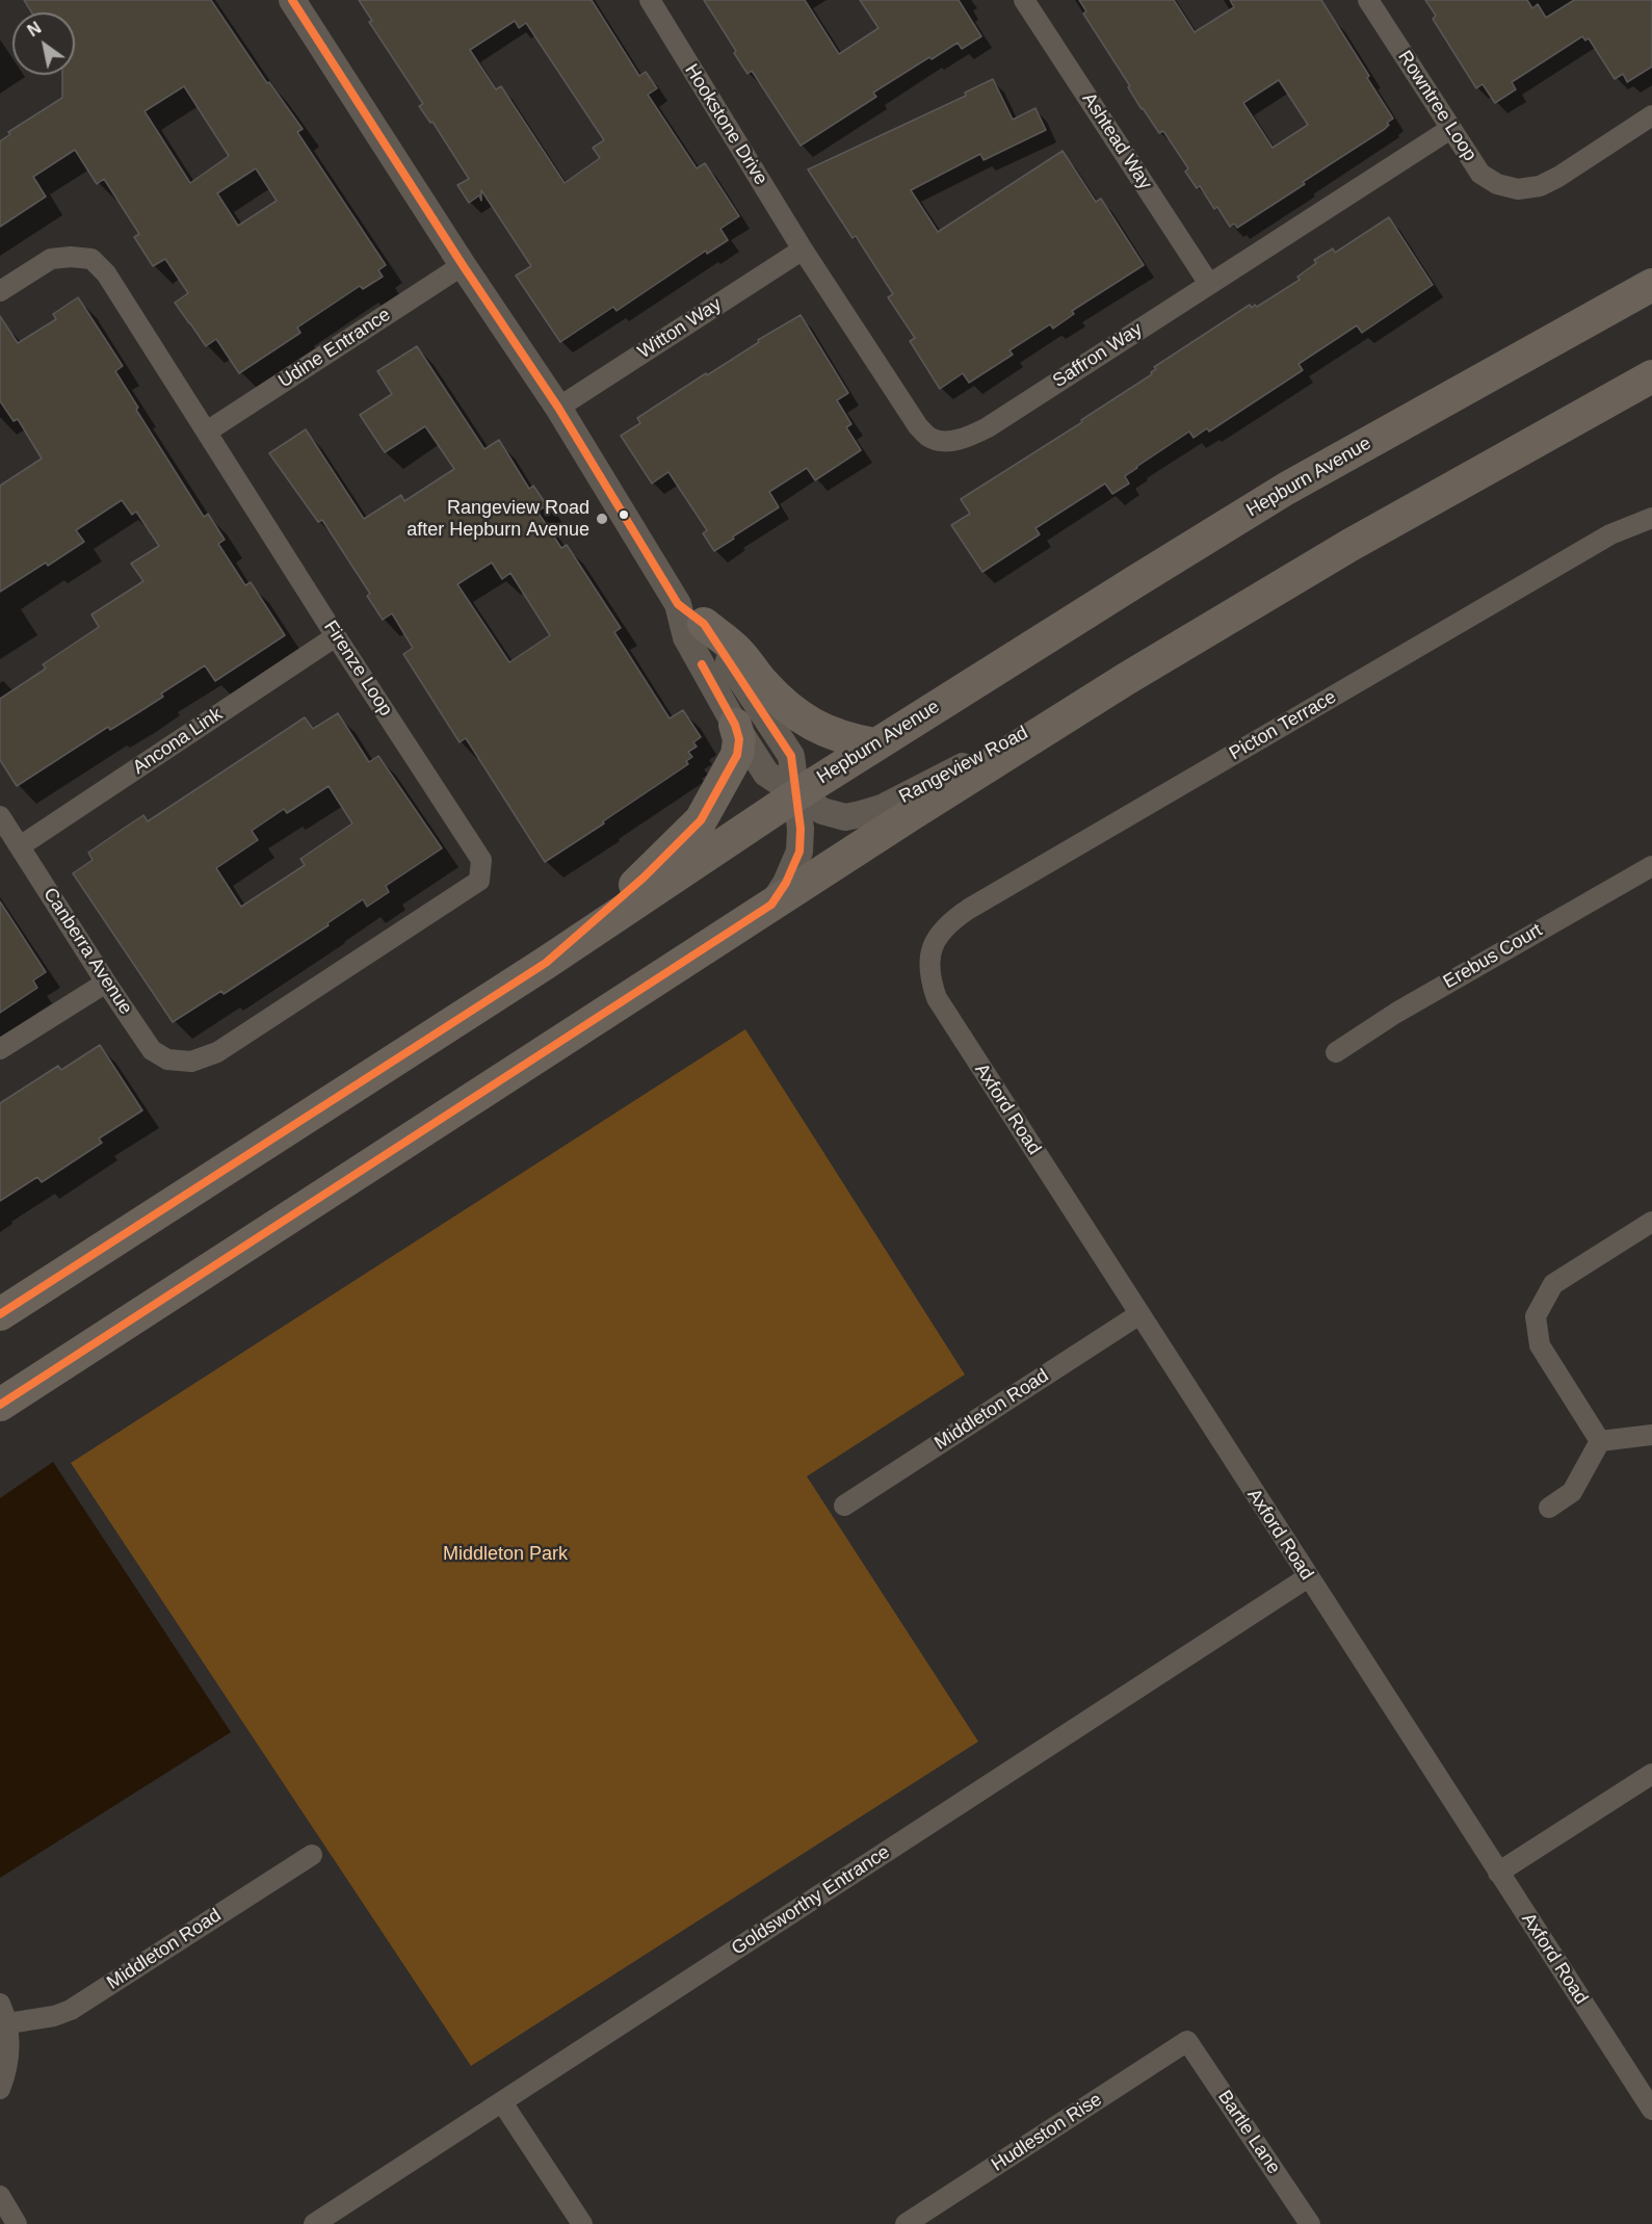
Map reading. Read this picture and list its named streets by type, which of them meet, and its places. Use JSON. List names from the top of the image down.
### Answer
{
  "streets": {
    "main road": ["Hepburn Avenue"],
    "street": [
      "Rowntree Loop",
      "Hookstone Drive",
      "Ashtead Way",
      "Witton Way",
      "Udine Entrance",
      "Saffron Way",
      "Firenze Loop",
      "Picton Terrace",
      "Ancona Link",
      "Rangeview Road",
      "Canberra Avenue",
      "Erebus Court",
      "Axford Road",
      "Middleton Road",
      "Goldsworthy Entrance",
      "Hudleston Rise",
      "Bartle Lane"
    ]
  },
  "crossings": [
    ["Rowntree Loop", "Saffron Way"],
    ["Hookstone Drive", "Witton Way"],
    ["Hookstone Drive", "Saffron Way"],
    ["Ashtead Way", "Saffron Way"],
    ["Witton Way", "Saffron Way"],
    ["Witton Way", "Rangeview Road"],
    ["Udine Entrance", "Firenze Loop"],
    ["Udine Entrance", "Rangeview Road"],
    ["Hepburn Avenue", "Rangeview Road"],
    ["Firenze Loop", "Ancona Link"],
    ["Firenze Loop", "Canberra Avenue"],
    ["Picton Terrace", "Axford Road"],
    ["Ancona Link", "Canberra Avenue"],
    ["Axford Road", "Middleton Road"],
    ["Axford Road", "Goldsworthy Entrance"],
    ["Hudleston Rise", "Bartle Lane"]
  ],
  "parks": ["Middleton Park"],
  "places": ["Rangeview Road after Hepburn Avenue"],
  "north": "top left"
}
